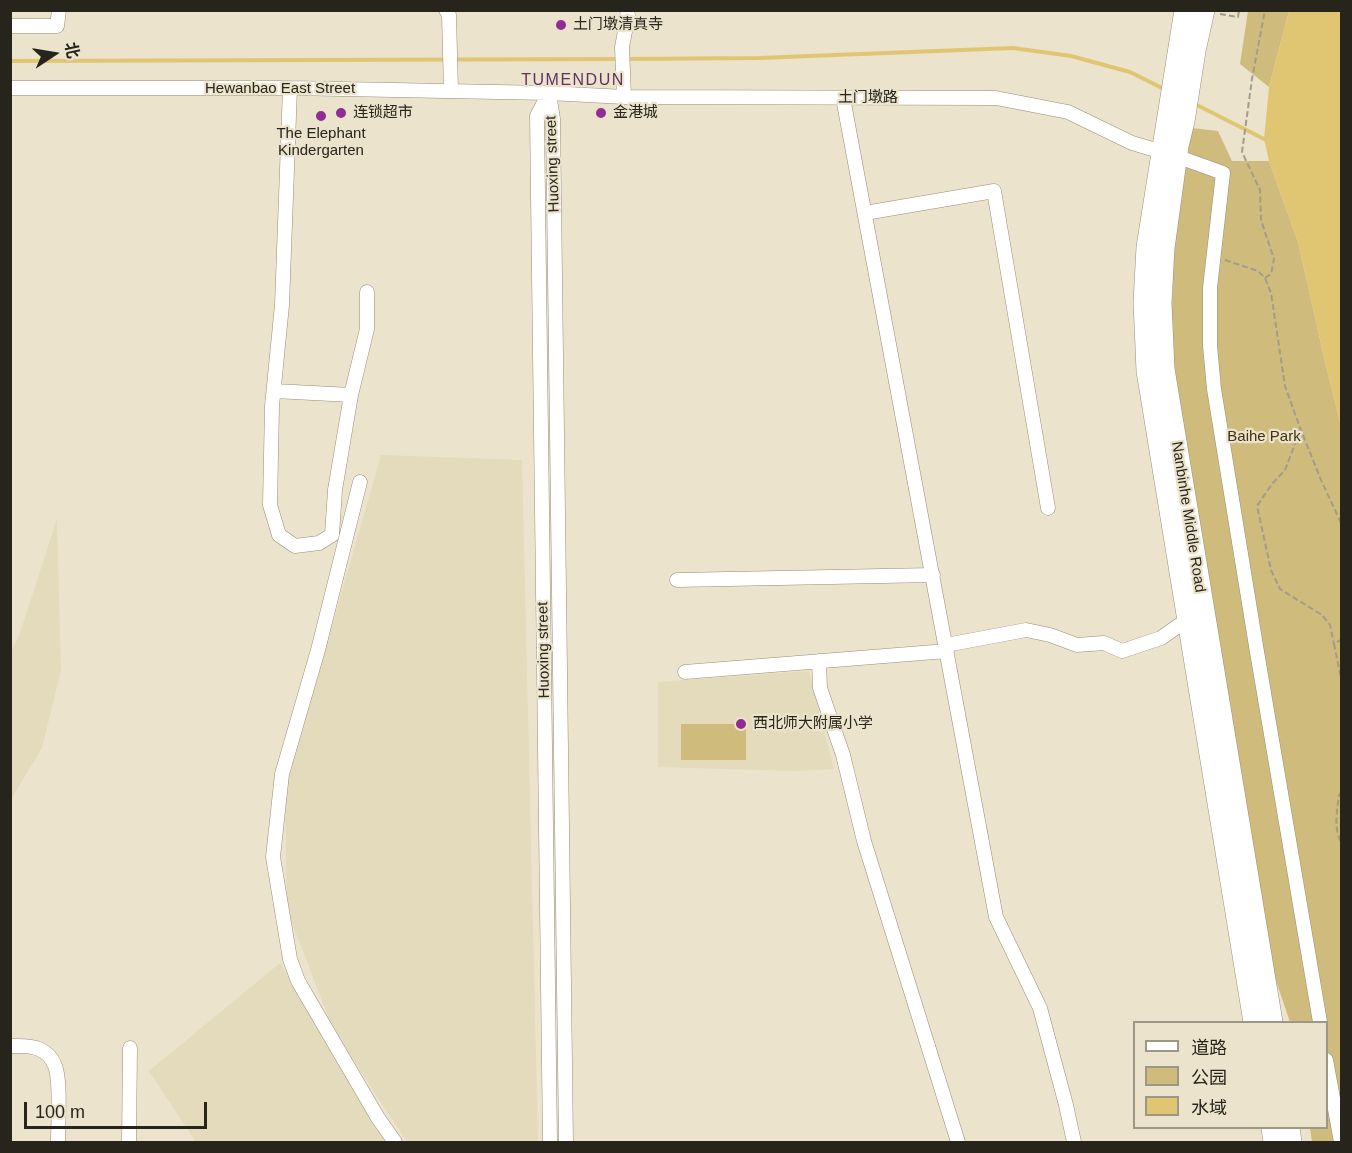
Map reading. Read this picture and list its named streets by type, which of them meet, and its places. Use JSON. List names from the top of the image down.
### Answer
{
  "streets": {
    "highway": ["Nanbinhe Middle Road"],
    "street": ["Hewanbao East Street", "土门墩路", "Huoxing street"]
  },
  "crossings": [
    ["Hewanbao East Street", "土门墩路"],
    ["Hewanbao East Street", "Huoxing street"],
    ["土门墩路", "Huoxing street"],
    ["土门墩路", "Nanbinhe Middle Road"]
  ],
  "districts": ["TUMENDUN"],
  "parks": ["Baihe Park"],
  "places": [
    "土门墩清真寺",
    "连锁超市",
    "金港城",
    "The Elephant Kindergarten",
    "西北师大附属小学"
  ],
  "legend": ["道路", "公园", "水域"],
  "scale_bar": "100 m",
  "north": "right"
}
